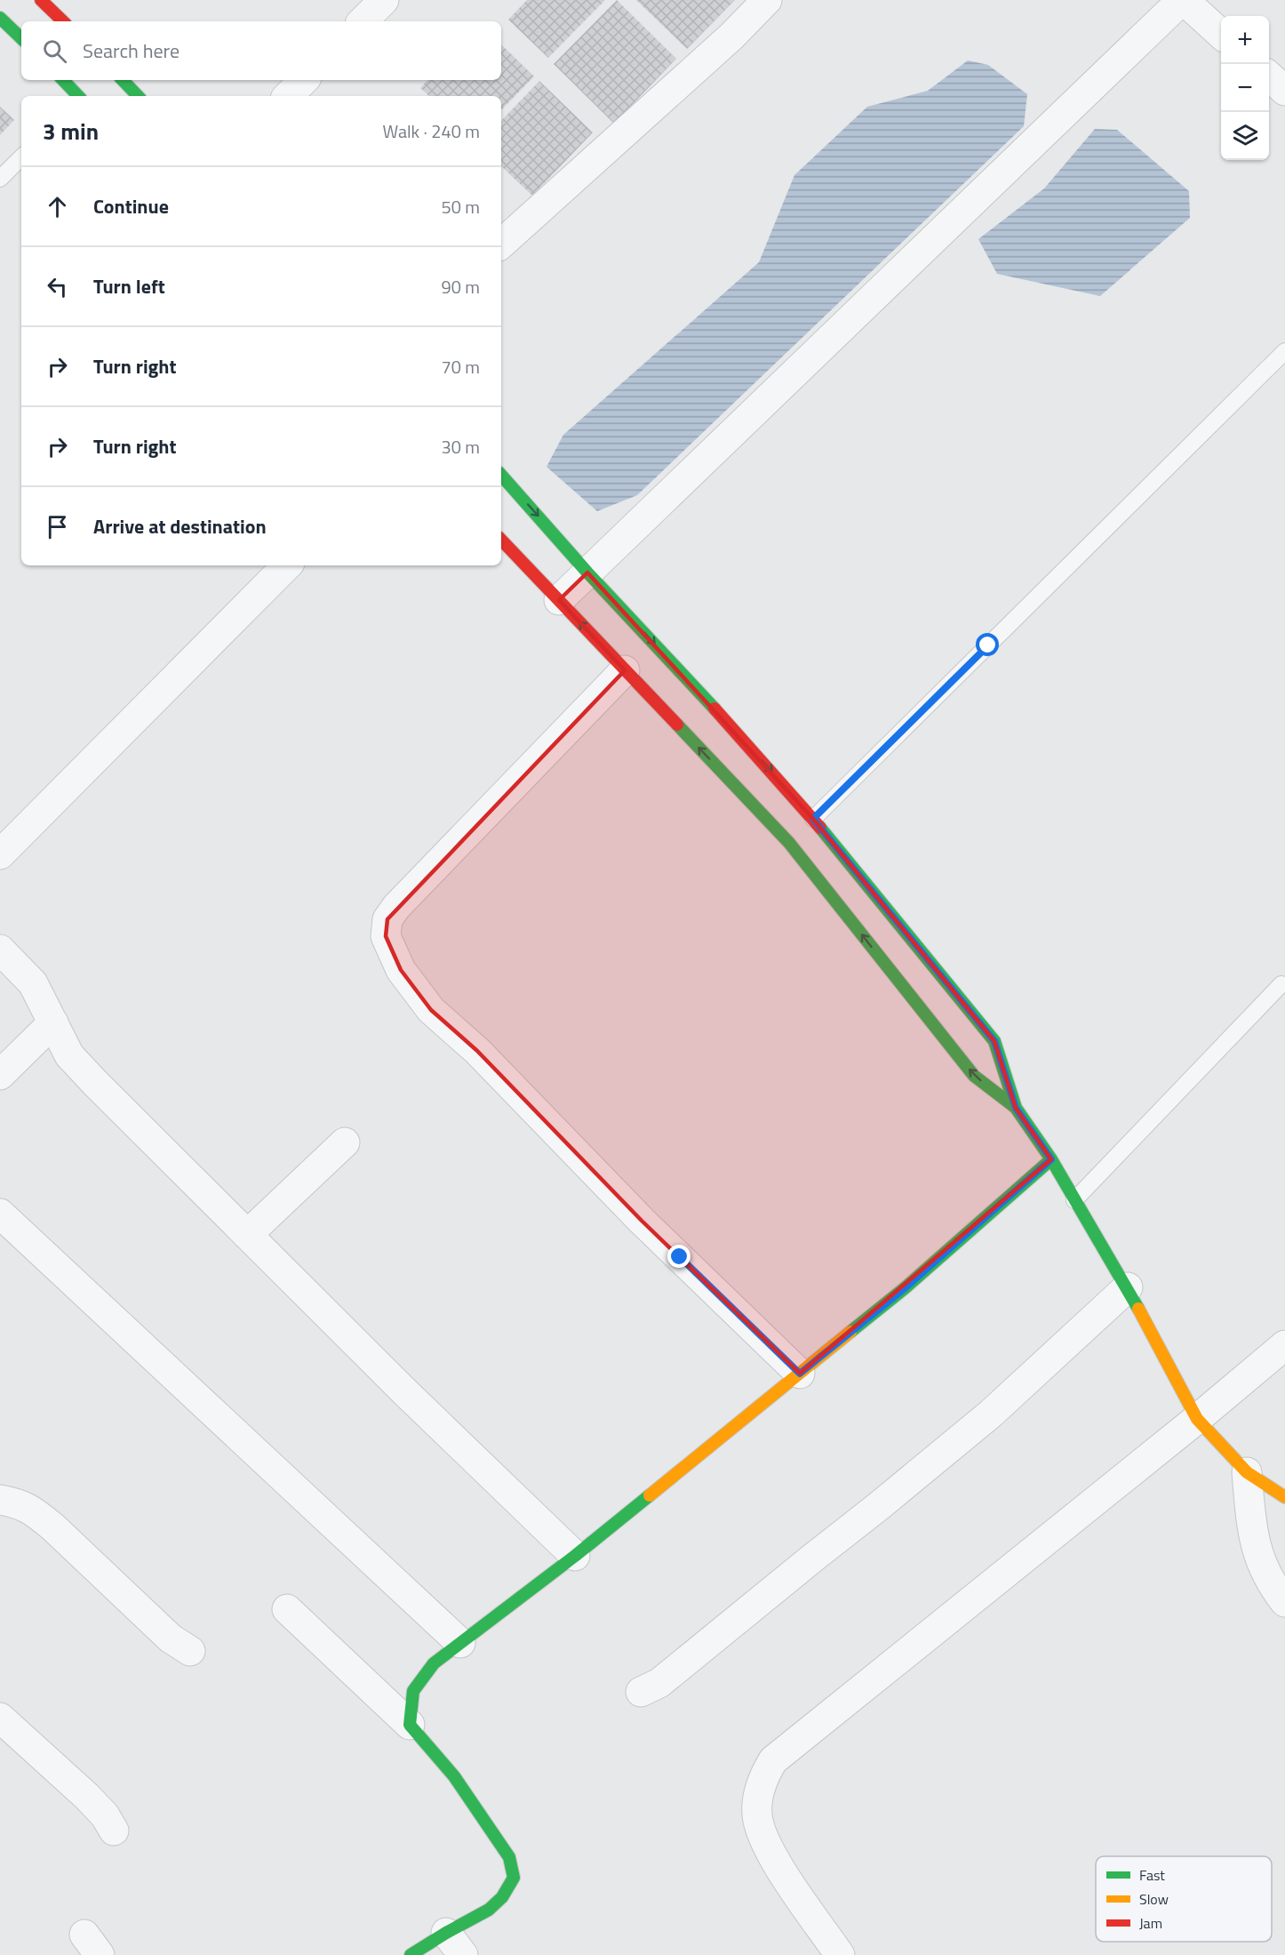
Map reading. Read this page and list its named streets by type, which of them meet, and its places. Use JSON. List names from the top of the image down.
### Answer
{
  "legend": ["Fast", "Slow", "Jam"],
  "page": {
    "map_buttons": ["+", "−"],
    "search": "Search here",
    "heading": ["3 min", "Walk · 240 m"],
    "list": [
      ["Continue", "50 m"],
      ["Turn left", "90 m"],
      ["Turn right", "70 m"],
      ["Turn right", "30 m"],
      "Arrive at destination"
    ]
  }
}
